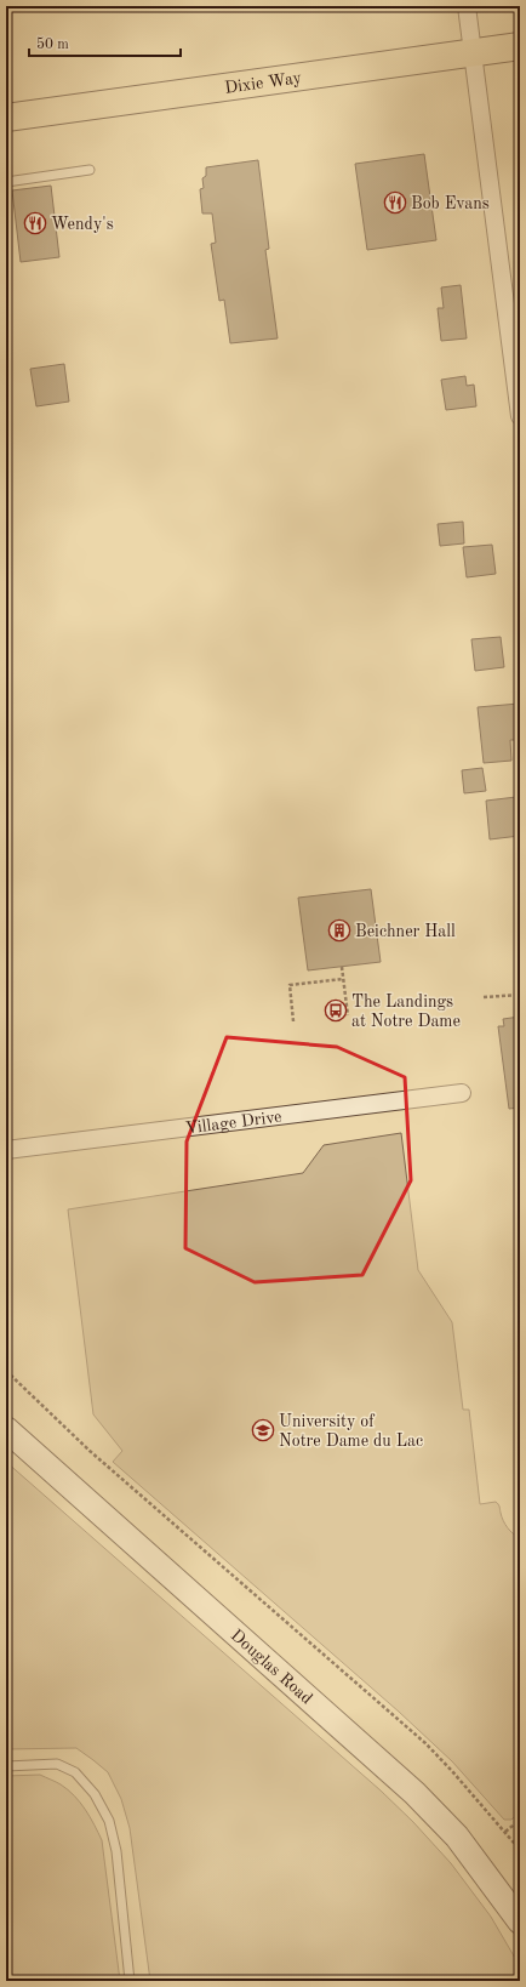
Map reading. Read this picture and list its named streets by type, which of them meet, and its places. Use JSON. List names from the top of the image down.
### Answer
{
  "streets": {
    "main road": ["Dixie Way"],
    "street": ["Village Drive", "Douglas Road"]
  },
  "places": {
    "restaurant": ["Bob Evans", "Wendy's"],
    "building": ["Beichner Hall"],
    "bus stop": ["The Landings at Notre Dame"],
    "school or university": ["University of Notre Dame du Lac"]
  },
  "scale_bar": "50 m"
}
